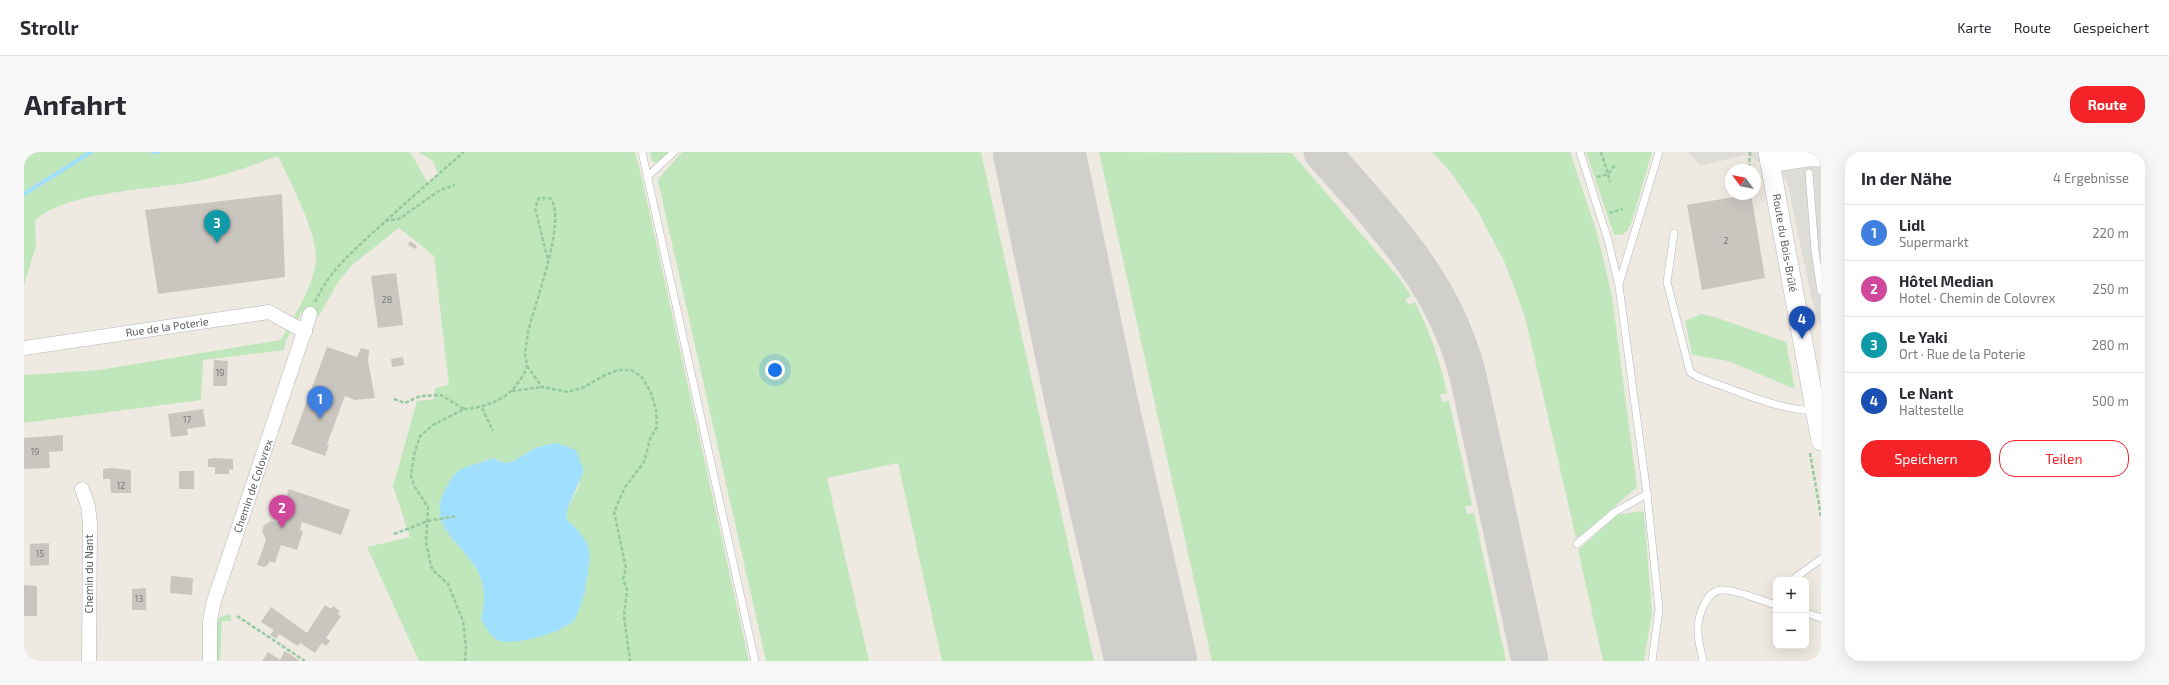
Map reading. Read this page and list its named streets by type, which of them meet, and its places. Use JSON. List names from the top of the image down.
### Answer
{
  "streets": {
    "main road": ["Route du Bois-Brûlé"],
    "street": ["Rue de la Poterie", "Chemin de Colovrex", "Chemin du Nant"]
  },
  "crossings": [
    ["Rue de la Poterie", "Chemin de Colovrex"]
  ],
  "house_numbers": [
    "2",
    "28",
    "19",
    "17",
    "19",
    "12",
    "15",
    "13"
  ],
  "north": "top left",
  "page": {
    "header": "Strollr",
    "nav": ["Karte", "Route", "Gespeichert"],
    "buttons": [
      "Route",
      ["Speichern", "Teilen"]
    ],
    "title": "Anfahrt",
    "heading": ["In der Nähe", "4 Ergebnisse"],
    "list": [
      {
        "mark": "1",
        "name": "Lidl",
        "note": "Supermarkt",
        "value": "220 m"
      },
      {
        "mark": "2",
        "name": "Hôtel Median",
        "note": "Hotel · Chemin de Colovrex",
        "value": "250 m"
      },
      {
        "mark": "3",
        "name": "Le Yaki",
        "note": "Ort · Rue de la Poterie",
        "value": "280 m"
      },
      {
        "mark": "4",
        "name": "Le Nant",
        "note": "Haltestelle",
        "value": "500 m"
      }
    ],
    "pins": [
      "3",
      "4",
      "1",
      "2"
    ],
    "map_buttons": ["+", "−"]
  }
}
